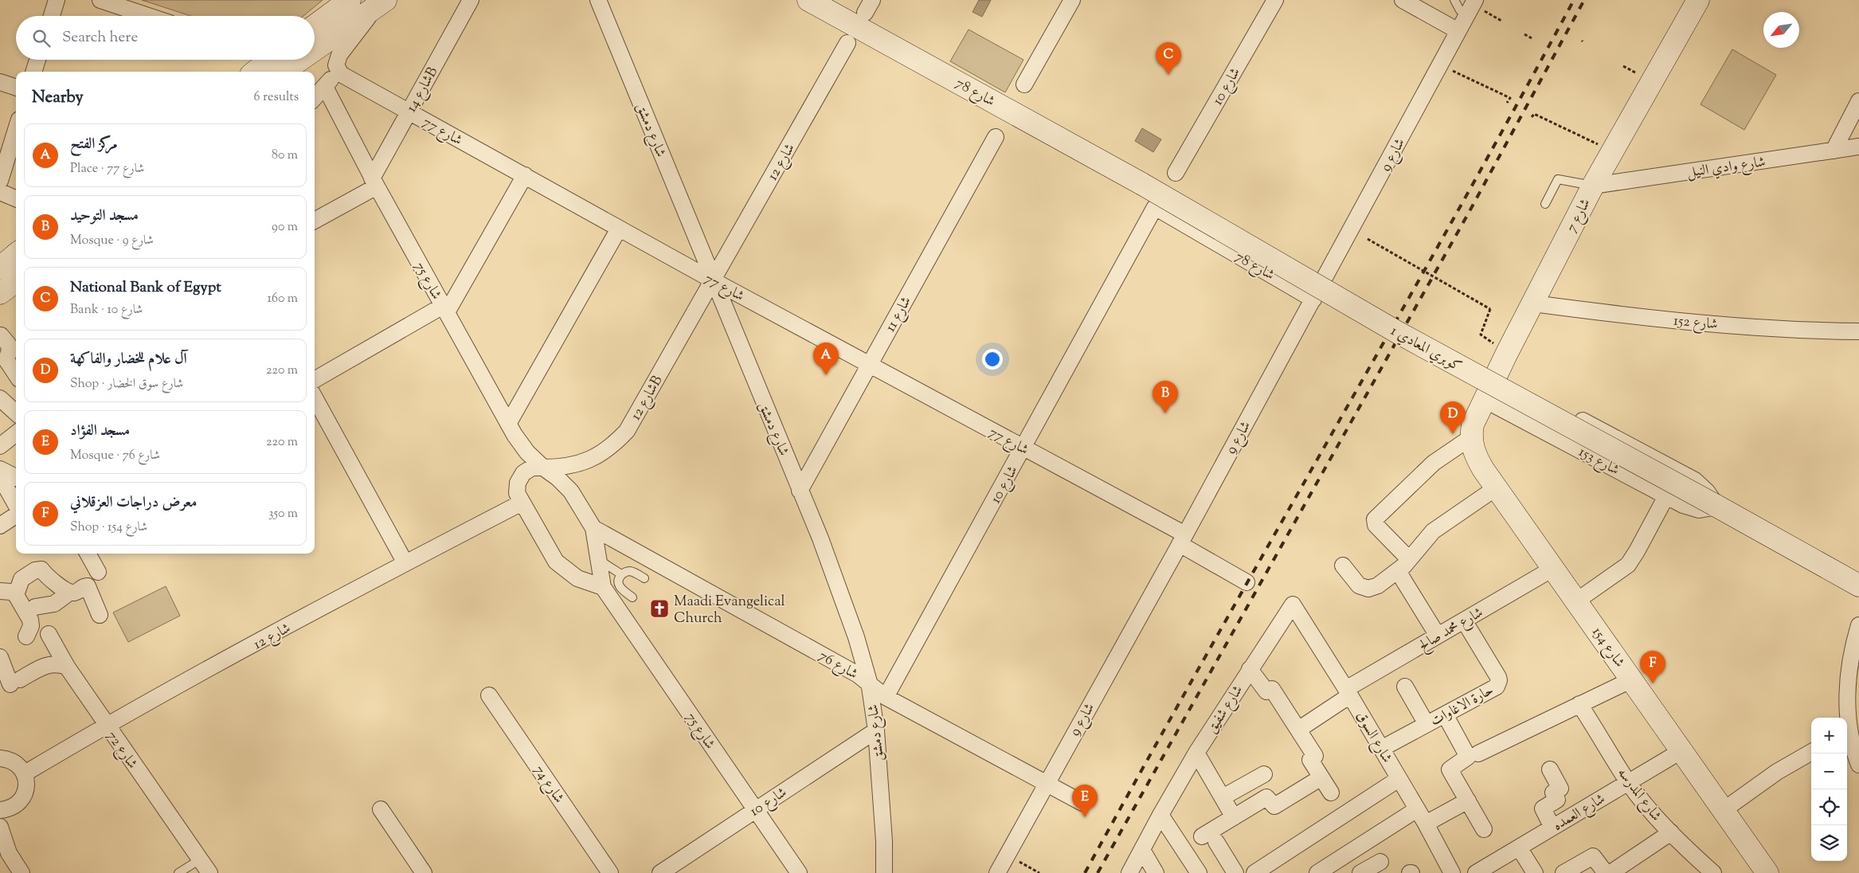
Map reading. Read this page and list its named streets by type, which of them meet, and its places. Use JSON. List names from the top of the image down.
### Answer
{
  "streets": {
    "street": [
      "شارع 10",
      "شارع 14B",
      "شارع 78",
      "شارع دمشق",
      "شارع 77",
      "شارع 9",
      "شارع 12",
      "شارع وادي النيل",
      "شارع 7",
      "شارع 75",
      "شارع 11",
      "شارع 152",
      "كوبري المعادي 1",
      "شارع 12B",
      "شارع 153",
      "شارع محمد صالح",
      "شارع 154",
      "شارع 76",
      "حارة الاغاوات",
      "شارع شفيق",
      "شارع السوق",
      "شارع 72",
      "شارع 74",
      "شارع المدرسه",
      "شارع العمده"
    ]
  },
  "crossings": [
    ["شارع 10", "شارع 78"],
    ["شارع 10", "شارع دمشق"],
    ["شارع 10", "شارع 77"],
    ["شارع 10", "شارع 75"],
    ["شارع 10", "شارع 76"],
    ["شارع 14B", "شارع 77"],
    ["شارع 14B", "شارع 75"],
    ["شارع 78", "شارع 9"],
    ["شارع 78", "كوبري المعادي 1"],
    ["شارع دمشق", "شارع 77"],
    ["شارع دمشق", "شارع 12"],
    ["شارع دمشق", "شارع 11"],
    ["شارع دمشق", "شارع 12B"],
    ["شارع دمشق", "شارع 76"],
    ["شارع 77", "شارع 9"],
    ["شارع 77", "شارع 12"],
    ["شارع 77", "شارع 11"],
    ["شارع 77", "شارع 12B"],
    ["شارع 9", "شارع 76"],
    ["شارع 12", "شارع 12B"],
    ["شارع 12", "شارع 72"],
    ["شارع وادي النيل", "شارع 7"],
    ["شارع 7", "شارع 152"],
    ["شارع 7", "شارع 153"],
    ["شارع 7", "شارع 154"],
    ["شارع 75", "شارع 12B"],
    ["شارع 75", "شارع 76"],
    ["كوبري المعادي 1", "شارع 153"],
    ["شارع محمد صالح", "شارع 154"],
    ["شارع محمد صالح", "حارة الاغاوات"],
    ["شارع محمد صالح", "شارع السوق"],
    ["شارع 154", "شارع العمده"],
    ["حارة الاغاوات", "شارع السوق"],
    ["شارع شفيق", "شارع السوق"],
    ["شارع المدرسه", "شارع العمده"]
  ],
  "places": {
    "church": ["Maadi Evangelical Church"]
  },
  "north": "bottom left",
  "page": {
    "search": "Search here",
    "pins": [
      "C",
      "A",
      "B",
      "D",
      "F",
      "E"
    ],
    "heading": ["Nearby", "6 results"],
    "list": [
      {
        "mark": "A",
        "name": "مركز الفتح",
        "note": "Place · شارع 77",
        "value": "80 m"
      },
      {
        "mark": "B",
        "name": "مسجد التوحيد",
        "note": "Mosque · شارع 9",
        "value": "90 m"
      },
      {
        "mark": "C",
        "name": "National Bank of Egypt",
        "note": "Bank · شارع 10",
        "value": "160 m"
      },
      {
        "mark": "D",
        "name": "آل علام للخضار والفاكهة",
        "note": "Shop · شارع سوق الخضار",
        "value": "220 m"
      },
      {
        "mark": "E",
        "name": "مسجد الفؤاد",
        "note": "Mosque · شارع 76",
        "value": "220 m"
      },
      {
        "mark": "F",
        "name": "معرض دراجات العزقلاني",
        "note": "Shop · شارع 154",
        "value": "350 m"
      }
    ],
    "map_buttons": ["+", "−"]
  }
}
